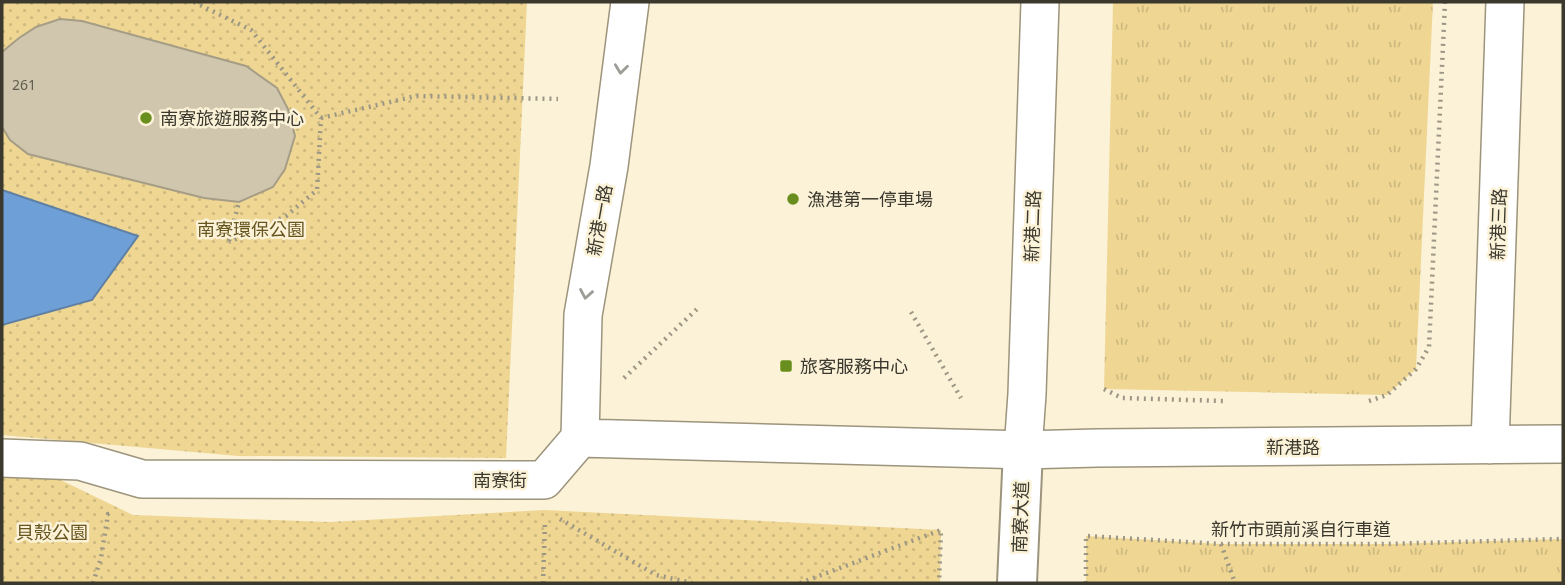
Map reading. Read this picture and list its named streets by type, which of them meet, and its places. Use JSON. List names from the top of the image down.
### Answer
{
  "streets": {
    "street": [
      "新港一路",
      "新港三路",
      "新港二路",
      "新港路",
      "南寮街",
      "南寮大道"
    ],
    "path": ["新竹市頭前溪自行車道"]
  },
  "crossings": [
    ["新港一路", "南寮街"],
    ["新港三路", "新港路"],
    ["新港二路", "新港路"],
    ["新港二路", "南寮大道"],
    ["新港路", "南寮大道"]
  ],
  "one_way": ["新港一路"],
  "parks": ["南寮環保公園", "貝殼公園"],
  "places": {
    "other": ["南寮旅遊服務中心", "漁港第一停車場"],
    "transit": ["旅客服務中心"]
  },
  "house_numbers": ["261"]
}
